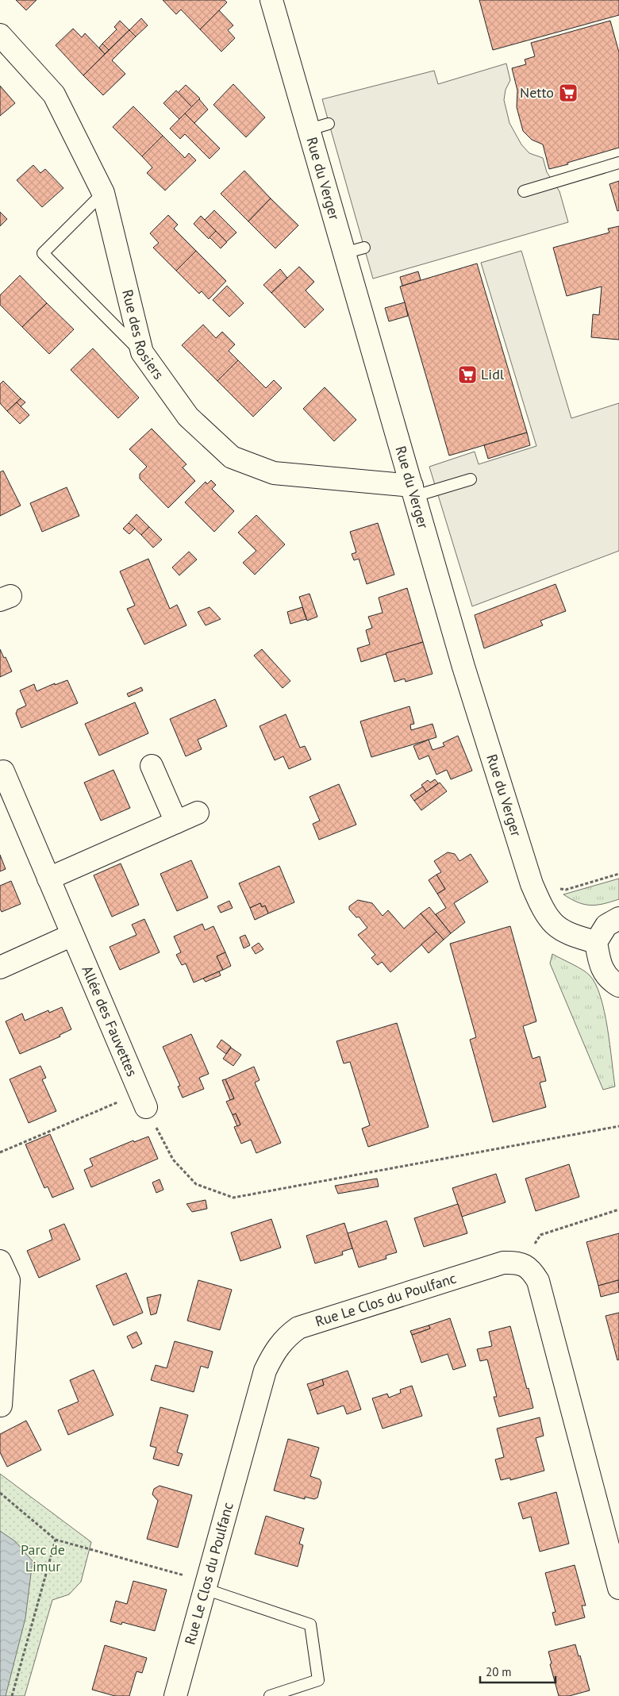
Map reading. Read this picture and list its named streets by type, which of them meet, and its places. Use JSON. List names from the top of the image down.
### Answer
{
  "streets": {
    "street": [
      "Rue du Verger",
      "Rue des Rosiers",
      "Allée des Fauvettes",
      "Rue Le Clos du Poulfanc"
    ]
  },
  "crossings": [
    ["Rue du Verger", "Rue des Rosiers"]
  ],
  "parks": ["Parc de Limur"],
  "places": {
    "supermarket": ["Netto", "Lidl"]
  },
  "scale_bar": "20 m"
}
